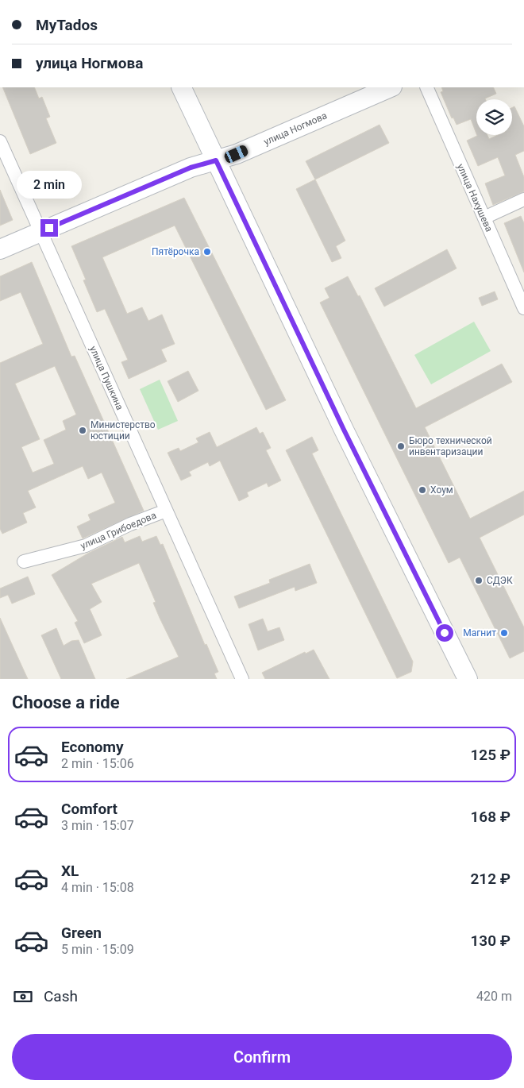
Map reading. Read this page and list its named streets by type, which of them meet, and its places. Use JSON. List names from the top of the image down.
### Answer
{
  "streets": {
    "main road": ["улица Ногмова"],
    "street": ["улица Нахушева", "улица Пушкина", "улица Грибоедова"]
  },
  "crossings": [
    ["улица Ногмова", "улица Пушкина"],
    ["улица Пушкина", "улица Грибоедова"]
  ],
  "places": [
    "Пятёрочка",
    "Министерство юстиции",
    "Бюро технической инвентаризации",
    "Хоум",
    "СДЭК",
    "Магнит"
  ],
  "page": {
    "banner": ["MyTados", "улица Ногмова"],
    "bubble": "2 min",
    "heading": "Choose a ride",
    "list": [
      {
        "name": "Economy",
        "note": "2 min · 15:06",
        "value": "125 ₽"
      },
      {
        "name": "Comfort",
        "note": "3 min · 15:07",
        "value": "168 ₽"
      },
      {
        "name": "XL",
        "note": "4 min · 15:08",
        "value": "212 ₽"
      },
      {
        "name": "Green",
        "note": "5 min · 15:09",
        "value": "130 ₽"
      }
    ],
    "pay": ["Cash", "420 m"],
    "buttons": "Confirm"
  }
}
